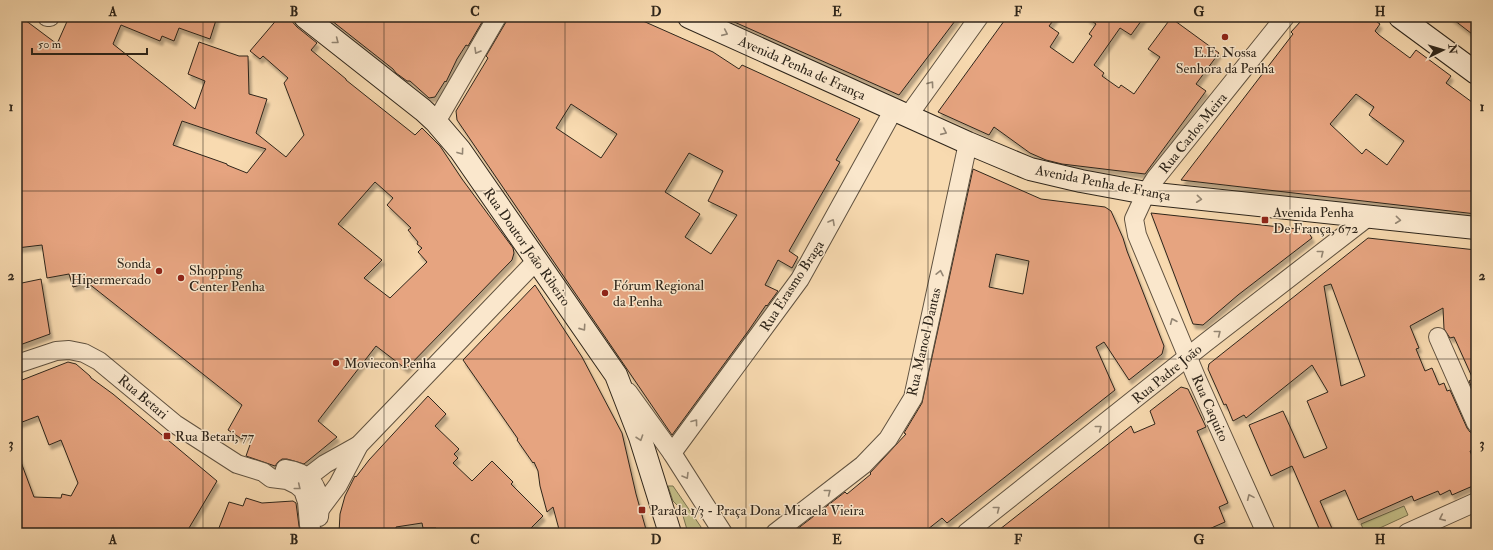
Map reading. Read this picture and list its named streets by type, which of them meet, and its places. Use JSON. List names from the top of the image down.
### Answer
{
  "streets": {
    "main road": ["Avenida Penha de França", "Rua Doutor João Ribeiro"],
    "street": [
      "Rua Carlos Meira",
      "Rua Erasmo Braga",
      "Rua Manoel Dantas",
      "Rua Padre João",
      "Rua Betari",
      "Rua Caquito"
    ]
  },
  "crossings": [
    ["Avenida Penha de França", "Rua Carlos Meira"],
    ["Avenida Penha de França", "Rua Erasmo Braga"],
    ["Avenida Penha de França", "Rua Manoel Dantas"],
    ["Avenida Penha de França", "Rua Padre João"],
    ["Avenida Penha de França", "Rua Caquito"],
    ["Rua Carlos Meira", "Rua Caquito"],
    ["Rua Padre João", "Rua Caquito"]
  ],
  "one_way": [
    "Avenida Penha de França",
    "Rua Doutor João Ribeiro",
    "Rua Erasmo Braga",
    "Rua Manoel Dantas",
    "Rua Padre João",
    "Rua Caquito"
  ],
  "places": {
    "other": [
      "E.E. Nossa Senhora da Penha",
      "Sonda Hipermercado",
      "Shopping Center Penha",
      "Fórum Regional da Penha",
      "Moviecon Penha"
    ],
    "transit": ["Avenida Penha De França, 672", "Rua Betari, 77", "Parada 1/3 - Praça Dona Micaela Vieira"]
  },
  "scale_bar": "50 m",
  "north": "right",
  "grid": {
    "columns": [
      "A",
      "B",
      "C",
      "D",
      "E",
      "F",
      "G",
      "H"
    ],
    "rows": ["1", "2", "3"]
  }
}
